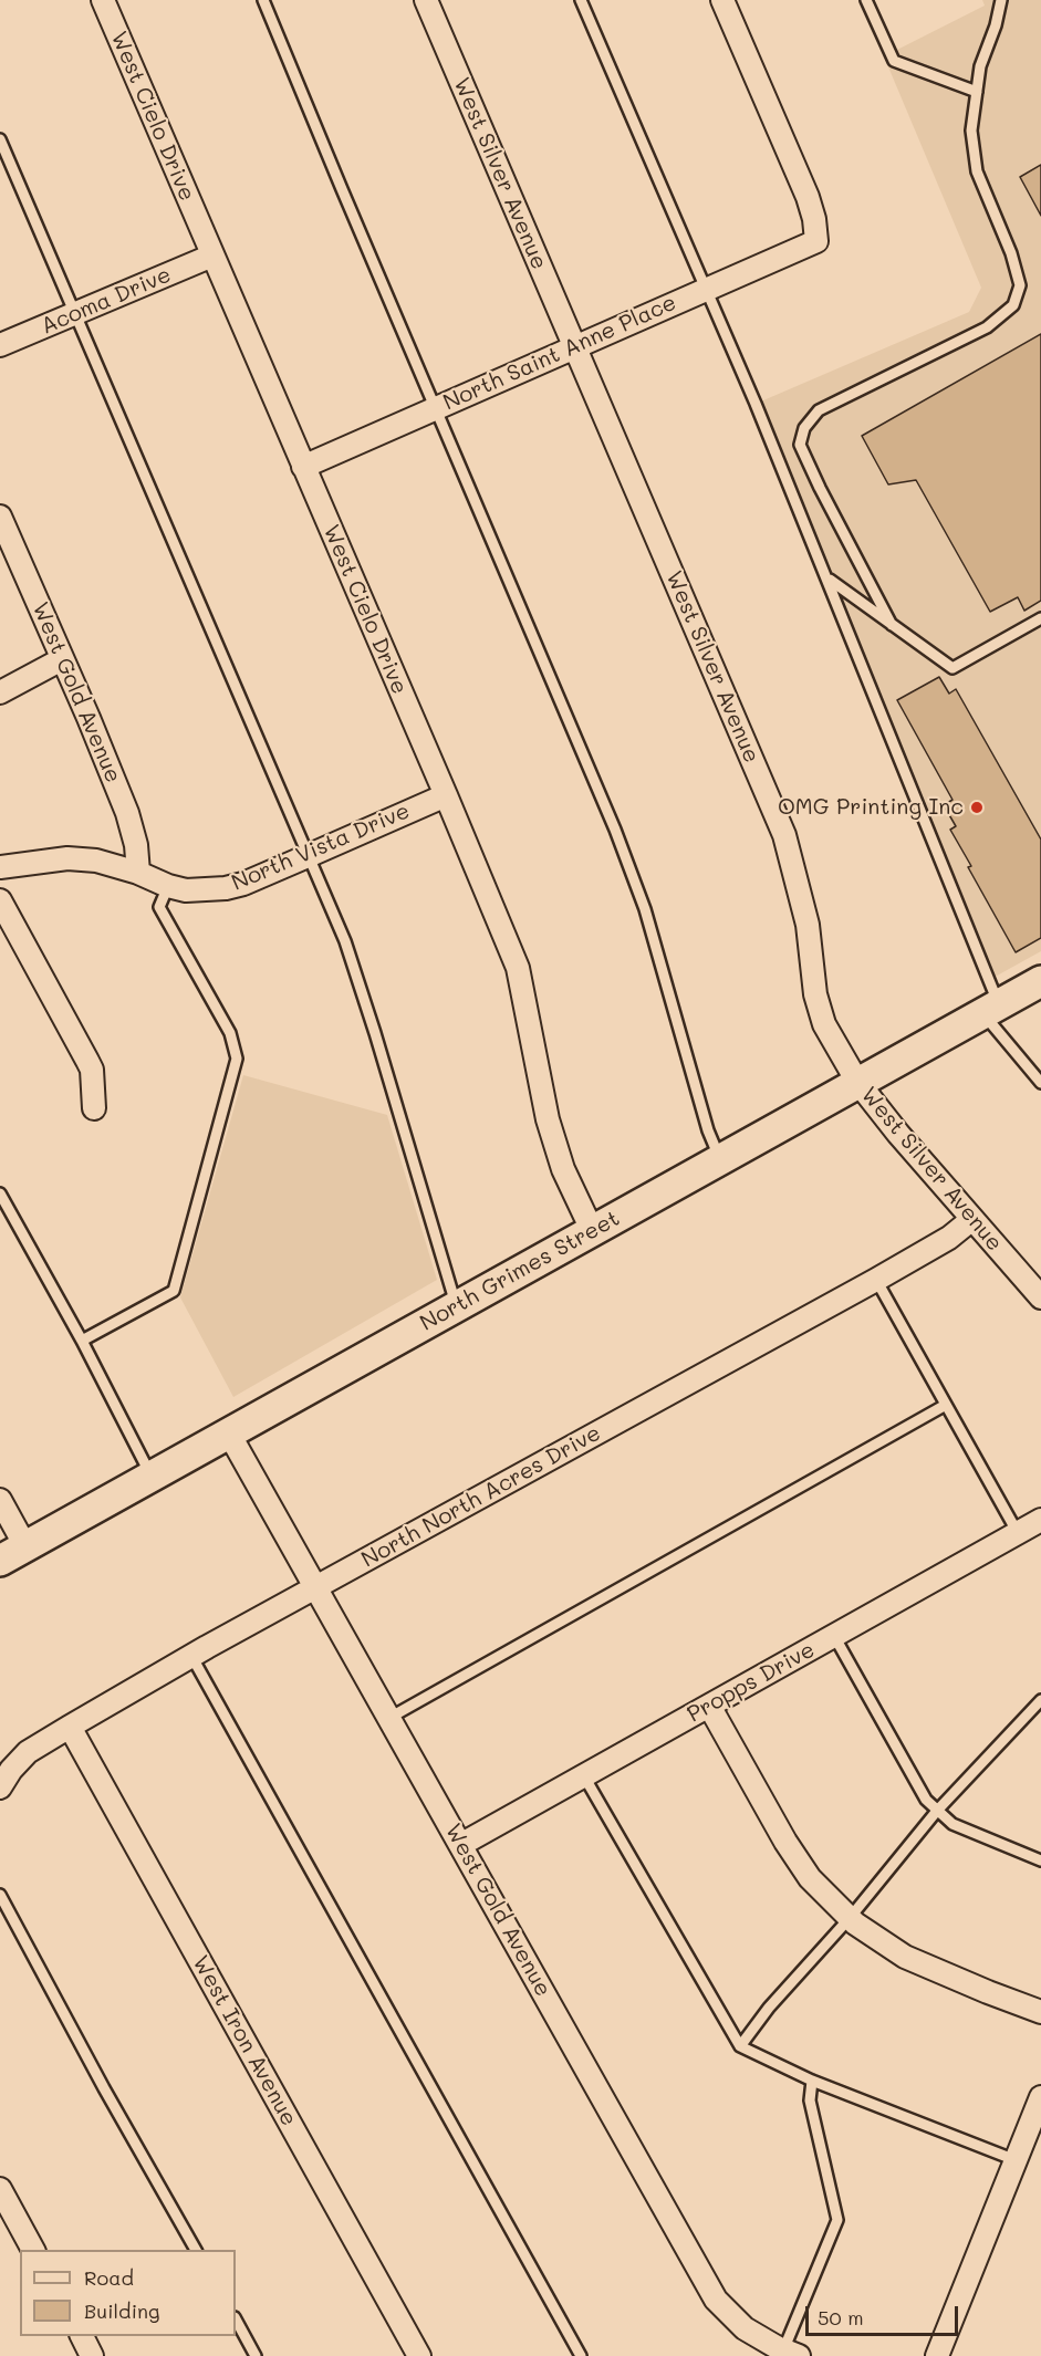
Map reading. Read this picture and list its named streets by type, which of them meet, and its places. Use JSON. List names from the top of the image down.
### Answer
{
  "streets": {
    "main road": ["North Grimes Street"],
    "street": [
      "West Cielo Drive",
      "West Silver Avenue",
      "Acoma Drive",
      "North Saint Anne Place",
      "West Gold Avenue",
      "North Vista Drive",
      "North North Acres Drive",
      "Propps Drive",
      "West Iron Avenue"
    ]
  },
  "crossings": [
    ["West Cielo Drive", "Acoma Drive"],
    ["West Cielo Drive", "North Saint Anne Place"],
    ["West Cielo Drive", "North Vista Drive"],
    ["West Cielo Drive", "North Grimes Street"],
    ["West Silver Avenue", "North Saint Anne Place"],
    ["West Silver Avenue", "North Grimes Street"],
    ["West Silver Avenue", "North North Acres Drive"],
    ["West Gold Avenue", "North Vista Drive"],
    ["West Gold Avenue", "North Grimes Street"],
    ["West Gold Avenue", "North North Acres Drive"],
    ["West Gold Avenue", "Propps Drive"],
    ["North North Acres Drive", "West Iron Avenue"]
  ],
  "places": ["OMG Printing Inc"],
  "legend": ["Road", "Building"],
  "scale_bar": "50 m"
}
